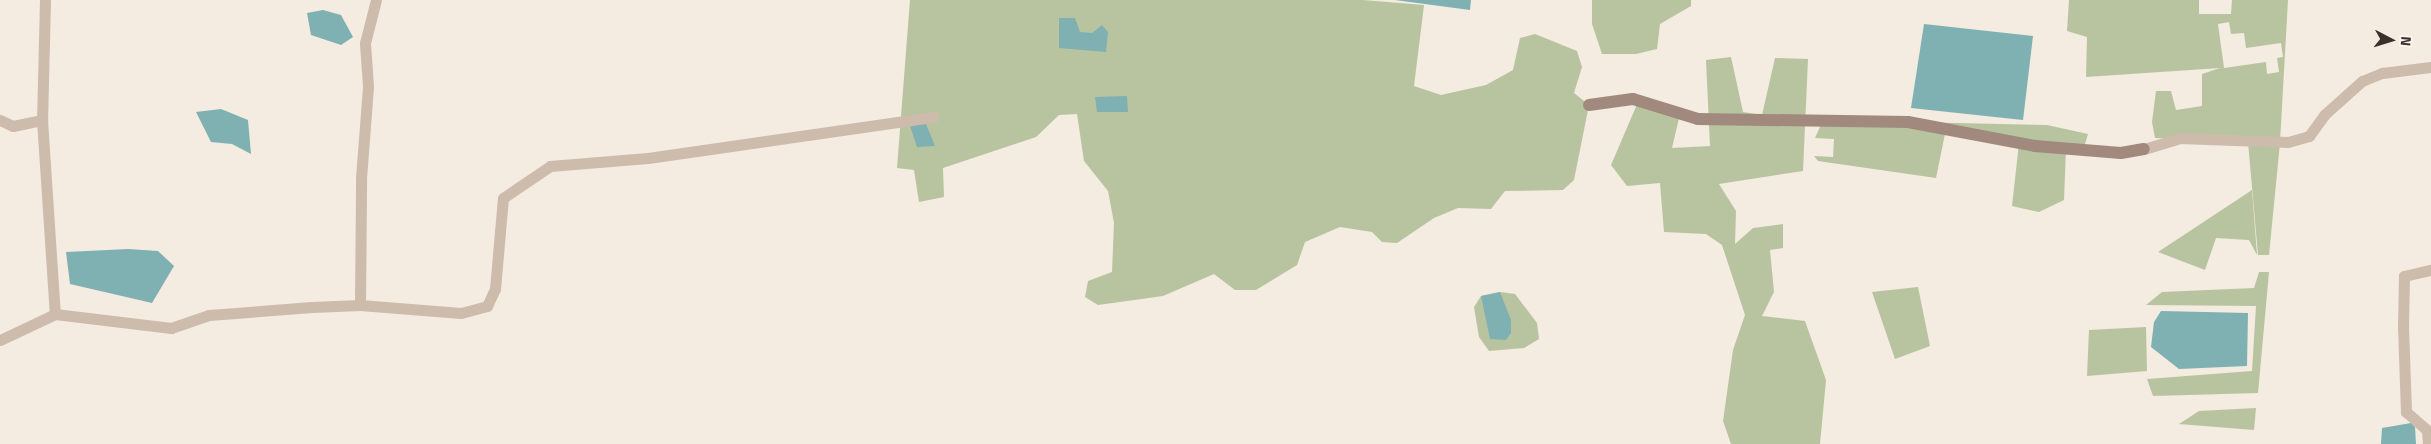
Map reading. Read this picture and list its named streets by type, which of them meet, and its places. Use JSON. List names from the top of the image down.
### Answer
{
  "north": "right"
}
